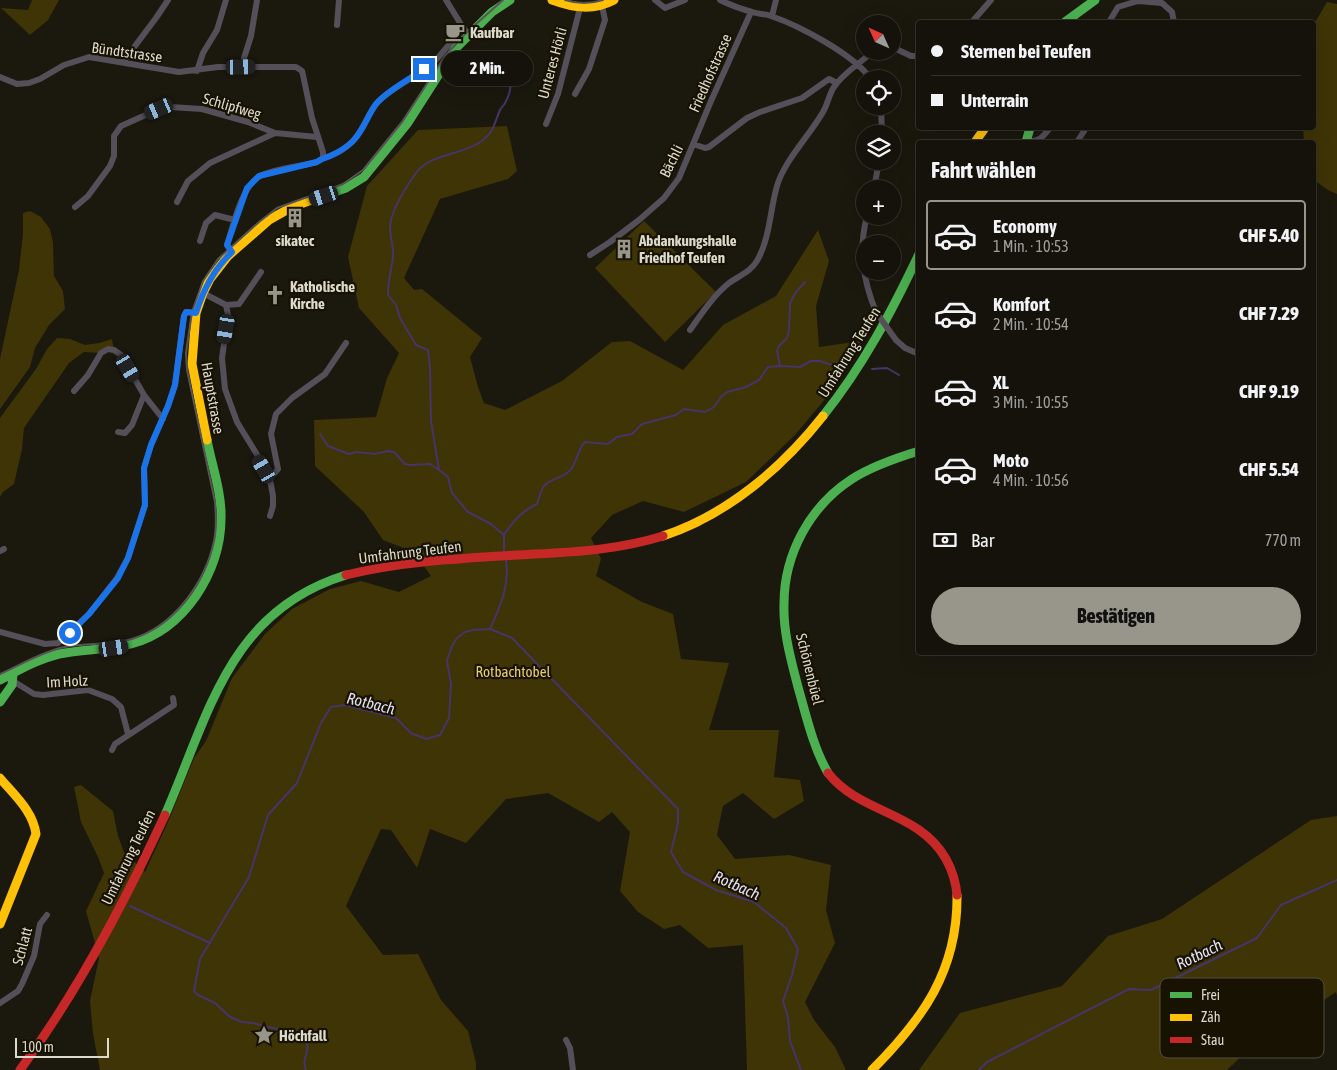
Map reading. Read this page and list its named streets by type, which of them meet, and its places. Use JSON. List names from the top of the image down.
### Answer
{
  "streets": {
    "street": [
      "Bündtstrasse",
      "Unteres Hörli",
      "Friedhofstrasse",
      "Schlipfweg",
      "Bächli",
      "Umfahrung Teufen",
      "Hauptstrasse",
      "Schönenbüel",
      "Im Holz",
      "Schlatt"
    ]
  },
  "crossings": [
    ["Bündtstrasse", "Schlipfweg"],
    ["Friedhofstrasse", "Bächli"],
    ["Hauptstrasse", "Im Holz"]
  ],
  "water": ["Rotbach"],
  "parks": ["Rotbachtobel"],
  "places": {
    "cafe": ["Kaufbar"],
    "building": ["sikatec", "Abdankungshalle Friedhof Teufen"],
    "church": ["Katholische Kirche"],
    "place": ["Höchfall"]
  },
  "legend": ["Frei", "Zäh", "Stau"],
  "scale_bar": "100 m",
  "north": "top left",
  "page": {
    "map_buttons": ["+", "−"],
    "banner": ["Sternen bei Teufen", "Unterrain"],
    "bubble": "2 Min.",
    "heading": "Fahrt wählen",
    "list": [
      {
        "name": "Economy",
        "note": "1 Min. · 10:53",
        "value": "CHF 5.40"
      },
      {
        "name": "Komfort",
        "note": "2 Min. · 10:54",
        "value": "CHF 7.29"
      },
      {
        "name": "XL",
        "note": "3 Min. · 10:55",
        "value": "CHF 9.19"
      },
      {
        "name": "Moto",
        "note": "4 Min. · 10:56",
        "value": "CHF 5.54"
      }
    ],
    "pay": ["Bar", "770 m"],
    "buttons": "Bestätigen",
    "scale": "100 m"
  }
}
